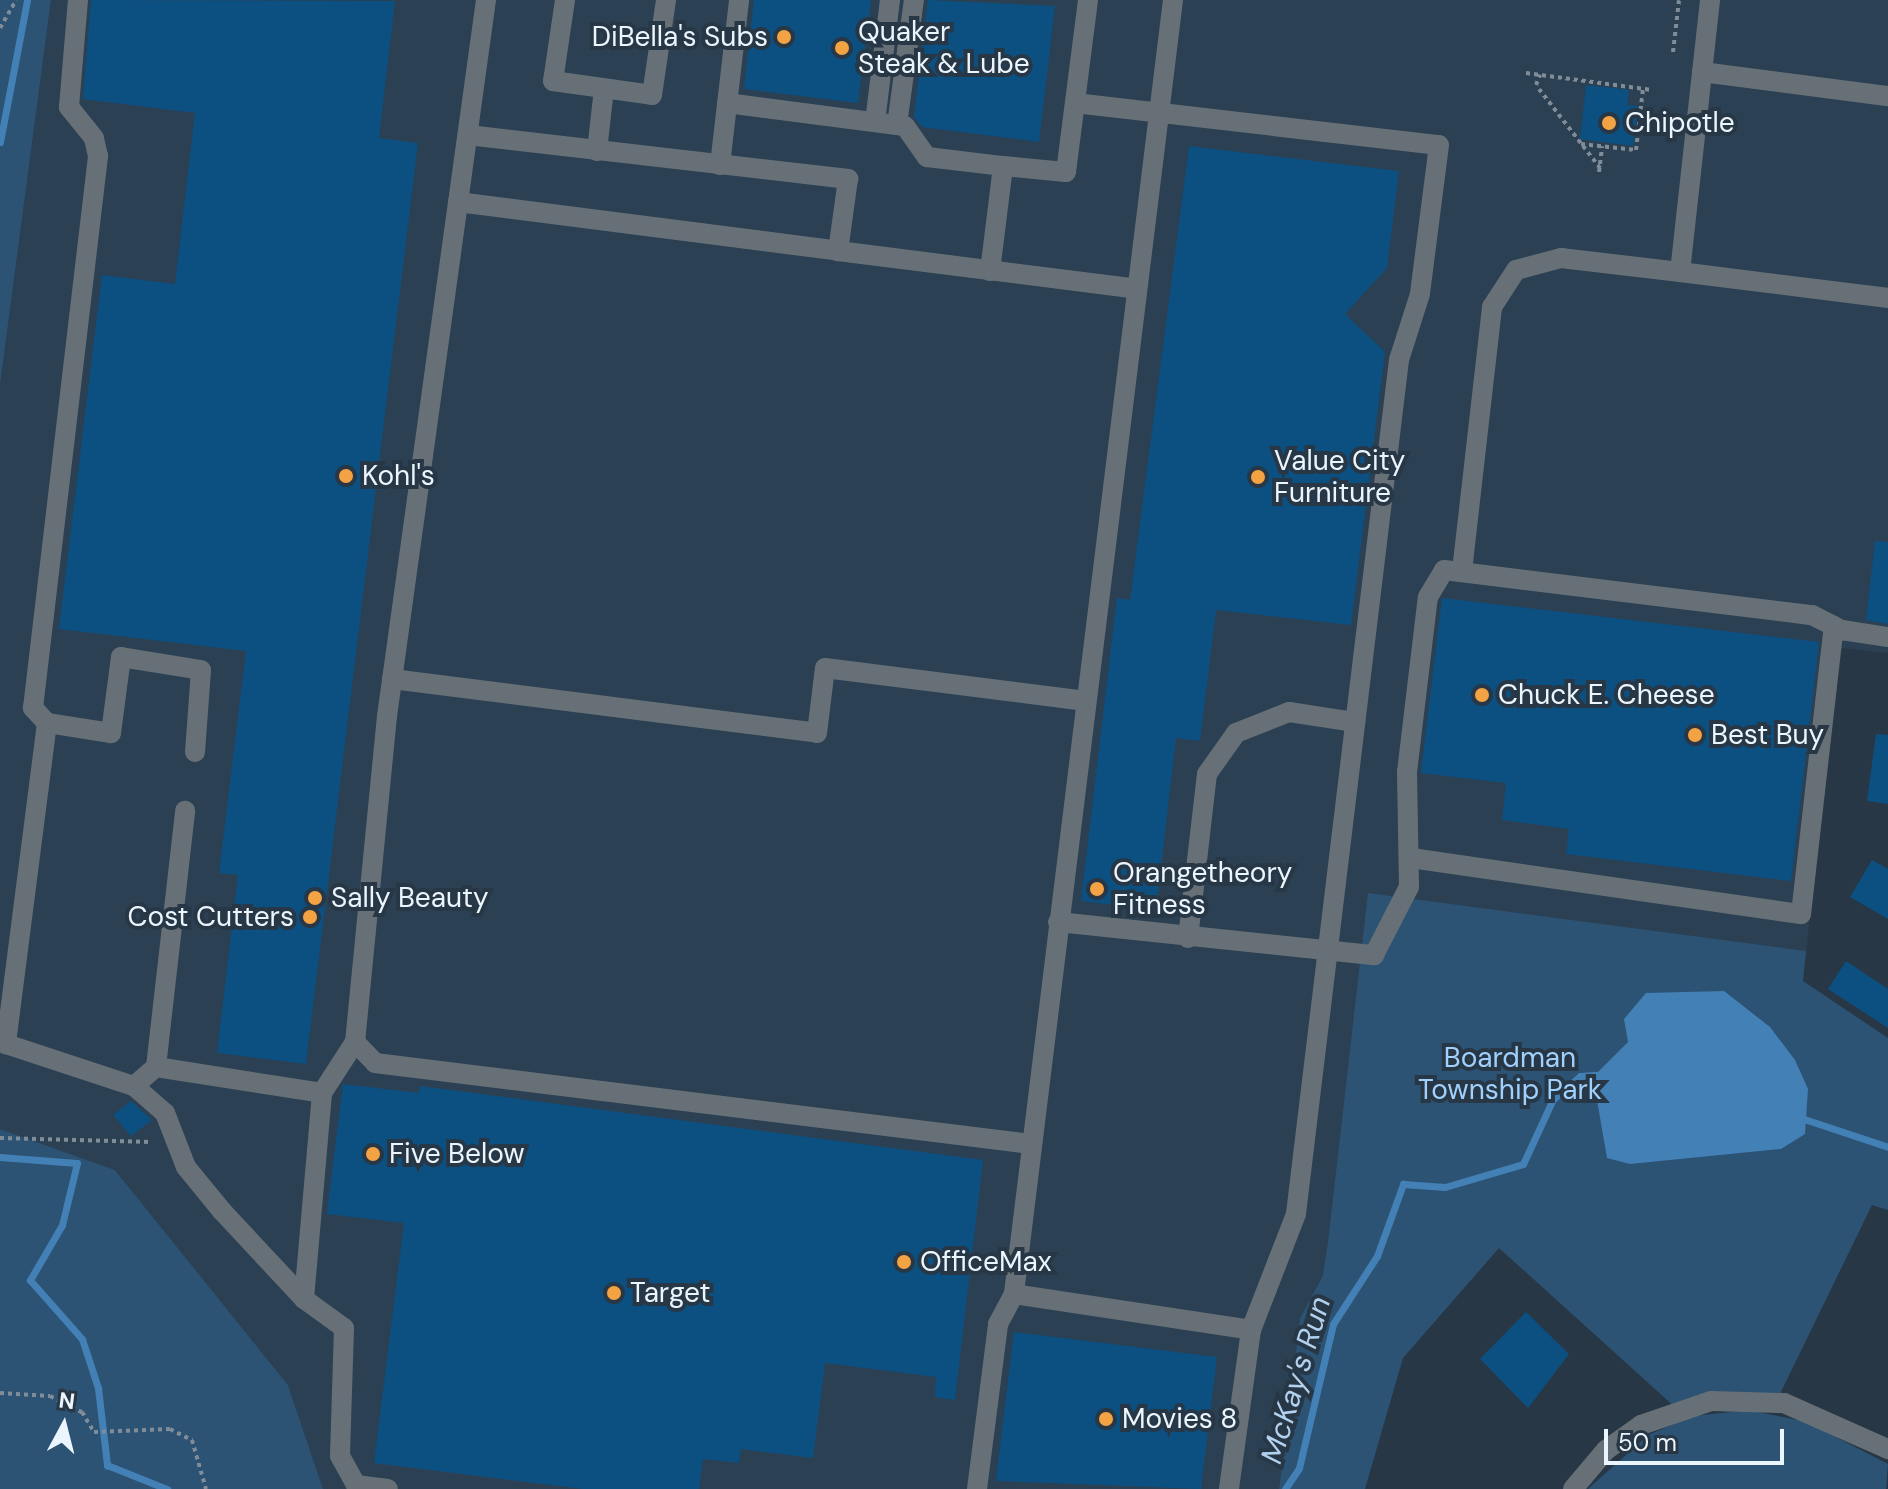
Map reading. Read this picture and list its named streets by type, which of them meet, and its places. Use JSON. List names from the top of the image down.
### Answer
{
  "water": ["McKay's Run"],
  "parks": ["Boardman Township Park"],
  "places": [
    "DiBella's Subs",
    "Quaker Steak & Lube",
    "Chipotle",
    "Kohl's",
    "Value City Furniture",
    "Chuck E. Cheese",
    "Best Buy",
    "Orangetheory Fitness",
    "Sally Beauty",
    "Cost Cutters",
    "Five Below",
    "OfficeMax",
    "Target",
    "Movies 8"
  ],
  "scale_bar": "50 m",
  "north": "top"
}
